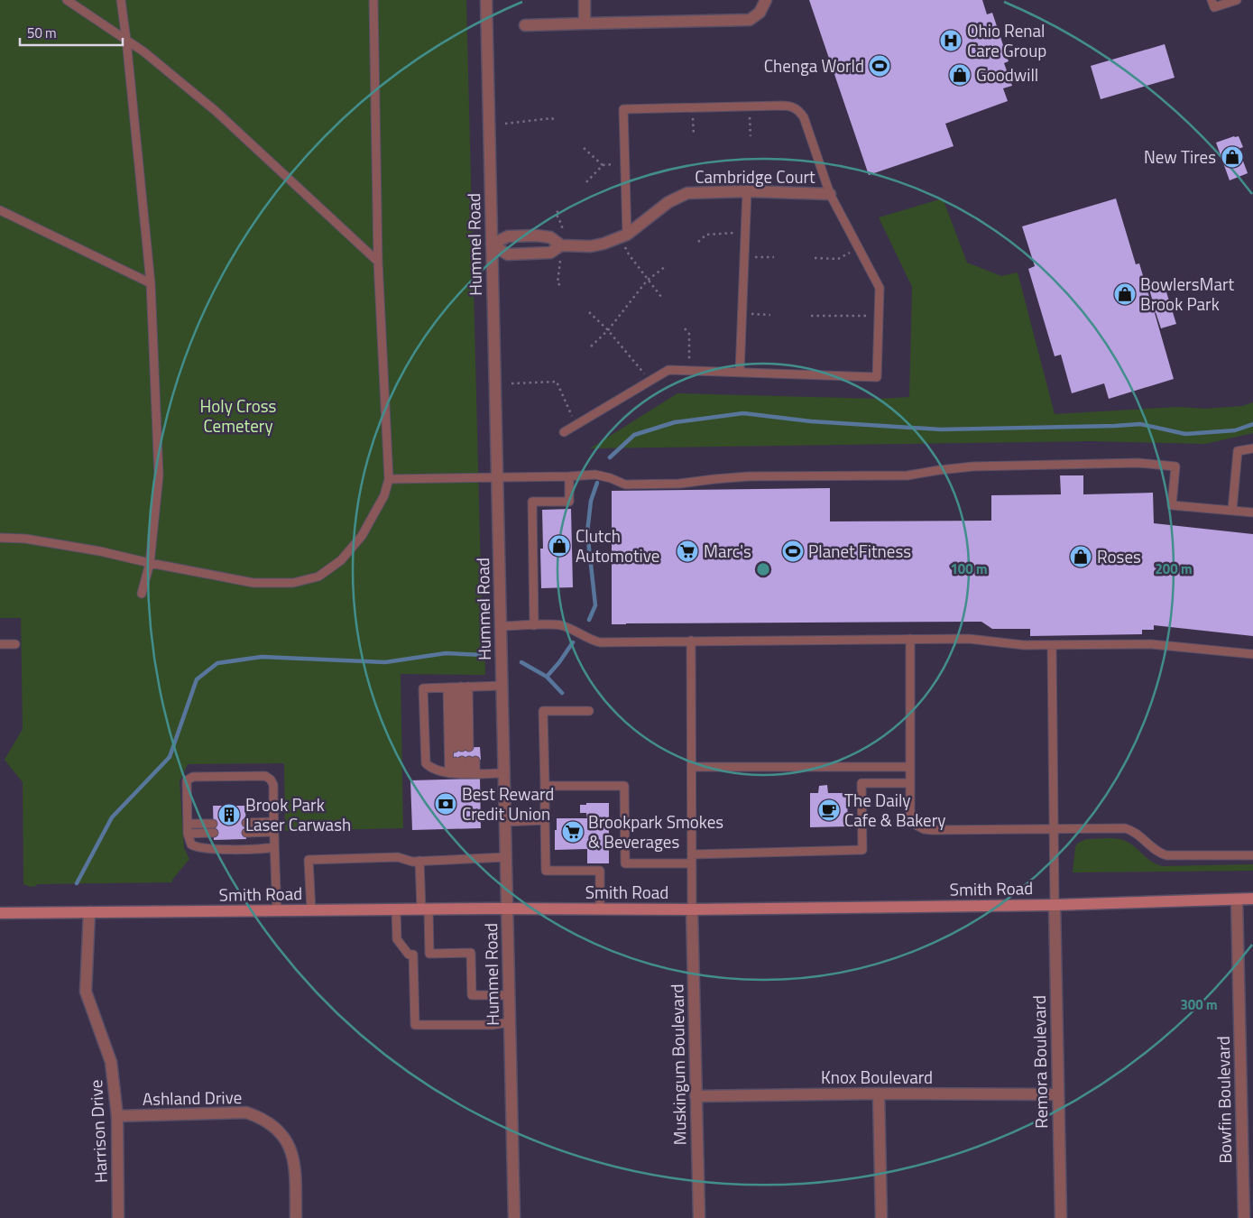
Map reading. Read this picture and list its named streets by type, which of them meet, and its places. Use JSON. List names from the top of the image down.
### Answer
{
  "streets": {
    "main road": ["Smith Road"],
    "street": [
      "Cambridge Court",
      "Hummel Road",
      "Remora Boulevard",
      "Muskingum Boulevard",
      "Knox Boulevard",
      "Ashland Drive",
      "Bowfin Boulevard",
      "Harrison Drive"
    ]
  },
  "crossings": [
    ["Cambridge Court", "Hummel Road"],
    ["Hummel Road", "Smith Road"],
    ["Smith Road", "Remora Boulevard"],
    ["Smith Road", "Muskingum Boulevard"],
    ["Smith Road", "Bowfin Boulevard"],
    ["Smith Road", "Harrison Drive"],
    ["Remora Boulevard", "Knox Boulevard"],
    ["Muskingum Boulevard", "Knox Boulevard"],
    ["Ashland Drive", "Harrison Drive"]
  ],
  "parks": ["Holy Cross Cemetery"],
  "places": {
    "hospital": ["Ohio Renal Care Group"],
    "sports": ["Chenga World", "Planet Fitness"],
    "shop": [
      "Goodwill",
      "New Tires",
      "BowlersMart Brook Park",
      "Clutch Automotive",
      "Roses"
    ],
    "supermarket": ["Marc's", "Brookpark Smokes & Beverages"],
    "bank": ["Best Reward Credit Union"],
    "cafe": ["The Daily Cafe & Bakery"],
    "building": ["Brook Park Laser Carwash"]
  },
  "scale_bar": "50 m",
  "rings": ["100 m", "200 m", "300 m"]
}
